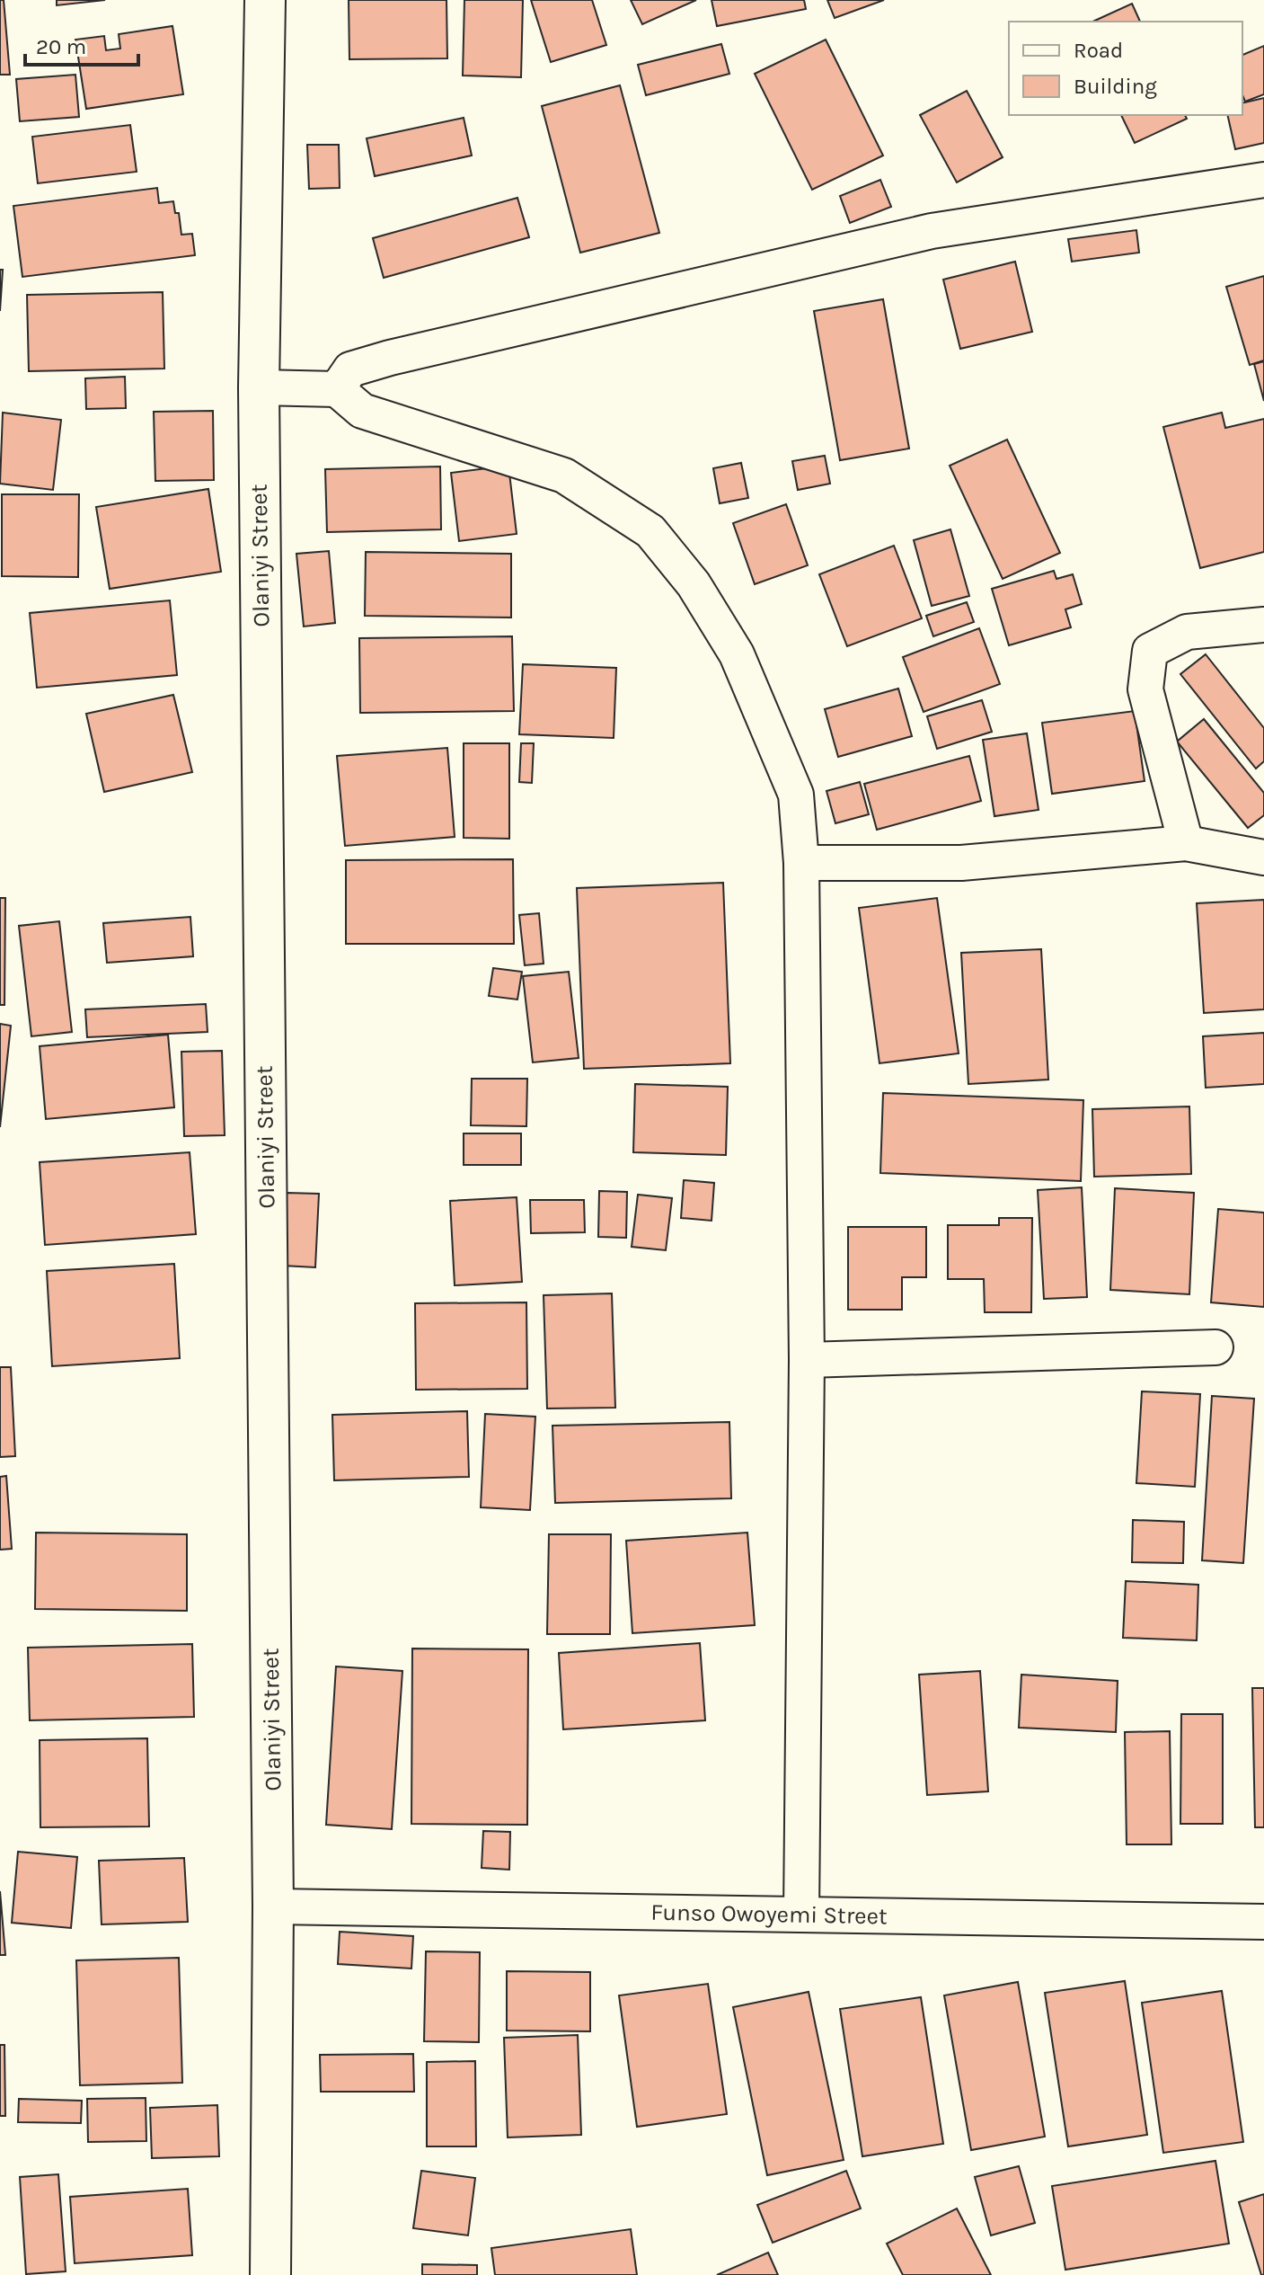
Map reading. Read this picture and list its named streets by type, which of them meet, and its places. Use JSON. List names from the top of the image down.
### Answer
{
  "streets": {
    "street": ["Olaniyi Street", "Funso Owoyemi Street"]
  },
  "crossings": [
    ["Olaniyi Street", "Funso Owoyemi Street"]
  ],
  "legend": ["Road", "Building"],
  "scale_bar": "20 m"
}
